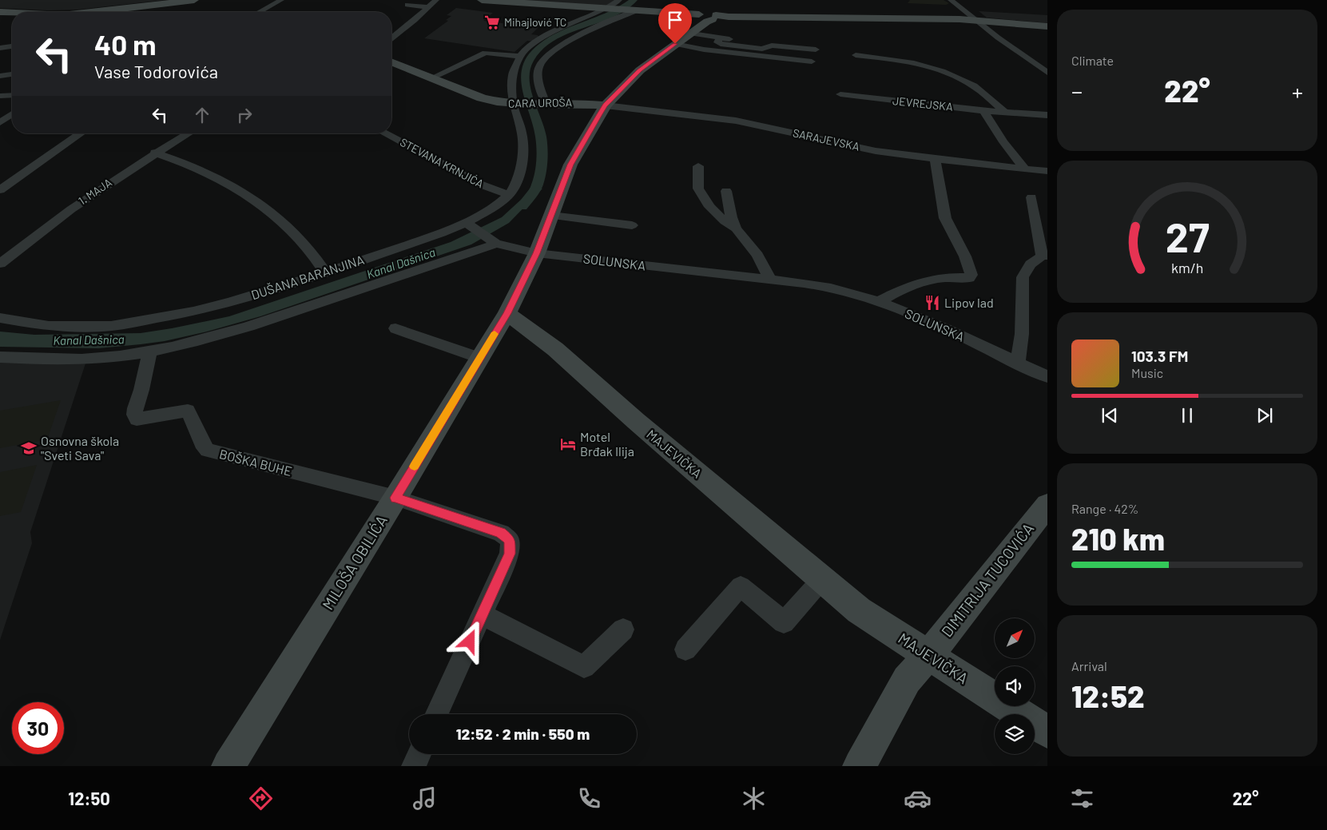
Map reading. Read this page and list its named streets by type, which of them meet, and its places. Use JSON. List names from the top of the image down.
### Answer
{
  "streets": {
    "main road": [
      "CARA UROŠA",
      "MAJEVIČKA",
      "MILOŠA OBILIĆA",
      "DIMITRIJA TUCOVIĆA"
    ],
    "street": [
      "JEVREJSKA",
      "SARAJEVSKA",
      "STEVANA KRNJIĆA",
      "1. MAJA",
      "SOLUNSKA",
      "DUŠANA BARANJINA",
      "BOŠKA BUHE"
    ]
  },
  "crossings": [
    ["CARA UROŠA", "SARAJEVSKA"],
    ["CARA UROŠA", "DUŠANA BARANJINA"],
    ["CARA UROŠA", "MILOŠA OBILIĆA"],
    ["SARAJEVSKA", "MILOŠA OBILIĆA"],
    ["STEVANA KRNJIĆA", "DUŠANA BARANJINA"],
    ["SOLUNSKA", "DUŠANA BARANJINA"],
    ["SOLUNSKA", "MILOŠA OBILIĆA"],
    ["MAJEVIČKA", "MILOŠA OBILIĆA"],
    ["MAJEVIČKA", "DIMITRIJA TUCOVIĆA"],
    ["BOŠKA BUHE", "MILOŠA OBILIĆA"]
  ],
  "water": ["Kanal Dašnica"],
  "places": {
    "supermarket": ["Mihajlović TC"],
    "restaurant": ["Lipov lad"],
    "hotel": ["Motel Brđak Ilija"],
    "school or university": ["Osnovna škola \"Sveti Sava\""]
  },
  "north": "top right",
  "page": {
    "tile": [
      "Climate",
      ["Range · 42%", "210 km"],
      ["Arrival", "12:52"]
    ],
    "turn": ["40 m", "Vase Todorovića"],
    "heat": ["−", "22°", "+"],
    "song": ["103.3 FM", "Music"],
    "limit": "30",
    "trip": "12:52 · 2 min · 550 m",
    "tabs": ["12:50", "22°"],
    "gauge": ["27", "km/h"]
  }
}
